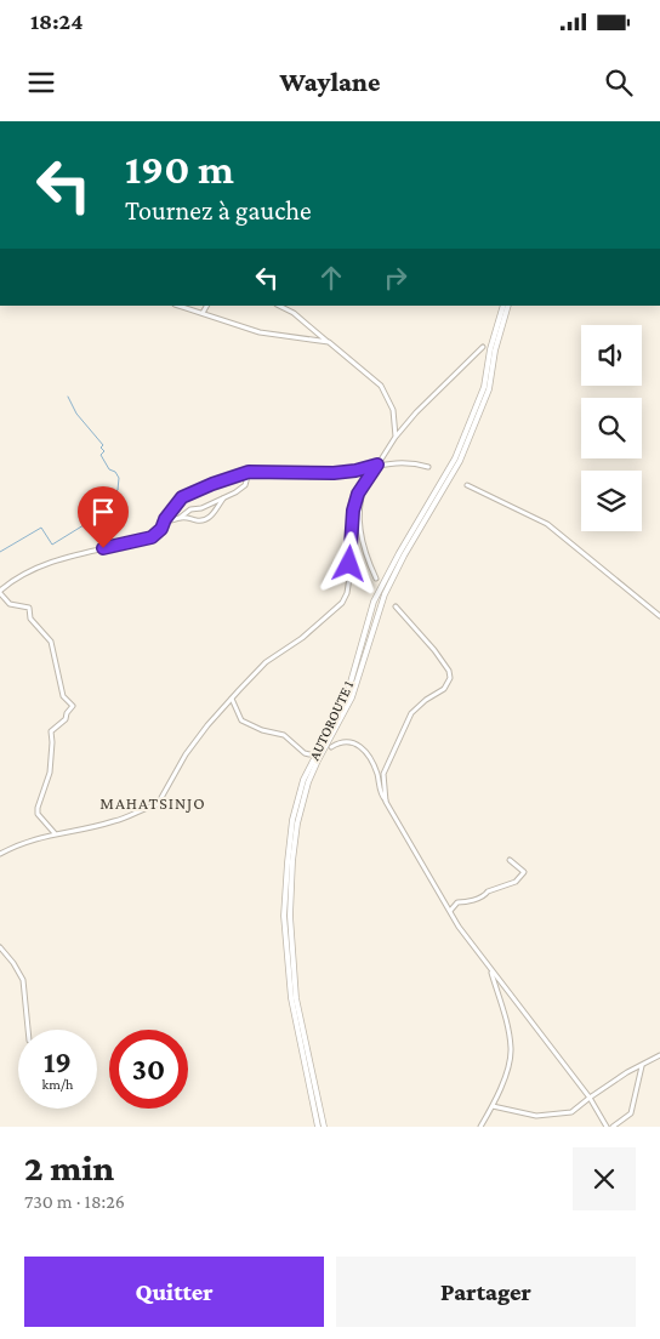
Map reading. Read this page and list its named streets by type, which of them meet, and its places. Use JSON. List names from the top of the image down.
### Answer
{
  "streets": {
    "main road": ["AUTOROUTE 1"]
  },
  "districts": ["MAHATSINJO"],
  "page": {
    "status": "18:24",
    "header": "Waylane",
    "turn": ["190 m", "Tournez à gauche"],
    "speed": "19 km/h",
    "limit": "30",
    "heading": ["2 min", "730 m · 18:26"],
    "buttons": ["Quitter", "Partager"]
  }
}
